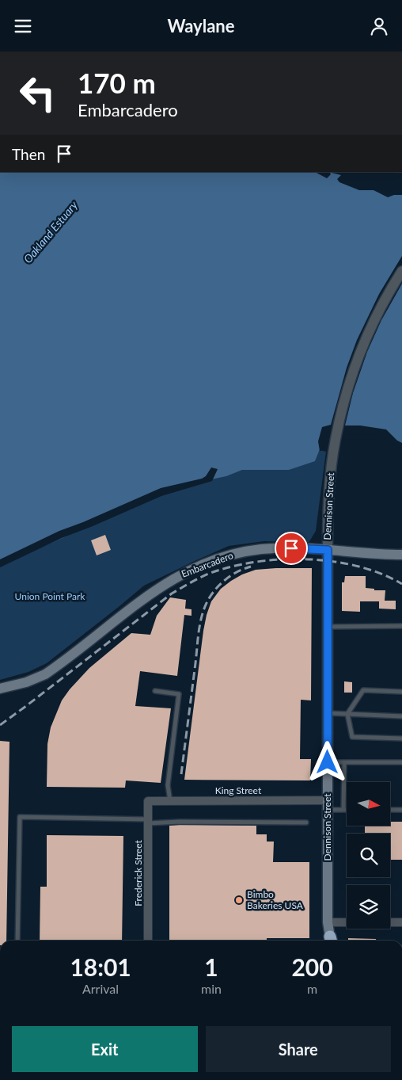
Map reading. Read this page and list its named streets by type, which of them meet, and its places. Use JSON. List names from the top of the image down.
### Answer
{
  "streets": {
    "main road": ["Dennison Street", "Embarcadero"],
    "street": ["King Street", "Frederick Street"]
  },
  "crossings": [
    ["Dennison Street", "Embarcadero"],
    ["Dennison Street", "King Street"],
    ["King Street", "Frederick Street"]
  ],
  "water": ["Oakland Estuary"],
  "parks": ["Union Point Park"],
  "places": ["Bimbo Bakeries USA"],
  "north": "right",
  "page": {
    "header": "Waylane",
    "turn": ["170 m", "Embarcadero"],
    "then": "Then",
    "eta": [
      "18:01",
      "Arrival",
      "1",
      "min",
      "200",
      "m"
    ],
    "buttons": ["Exit", "Share"]
  }
}
